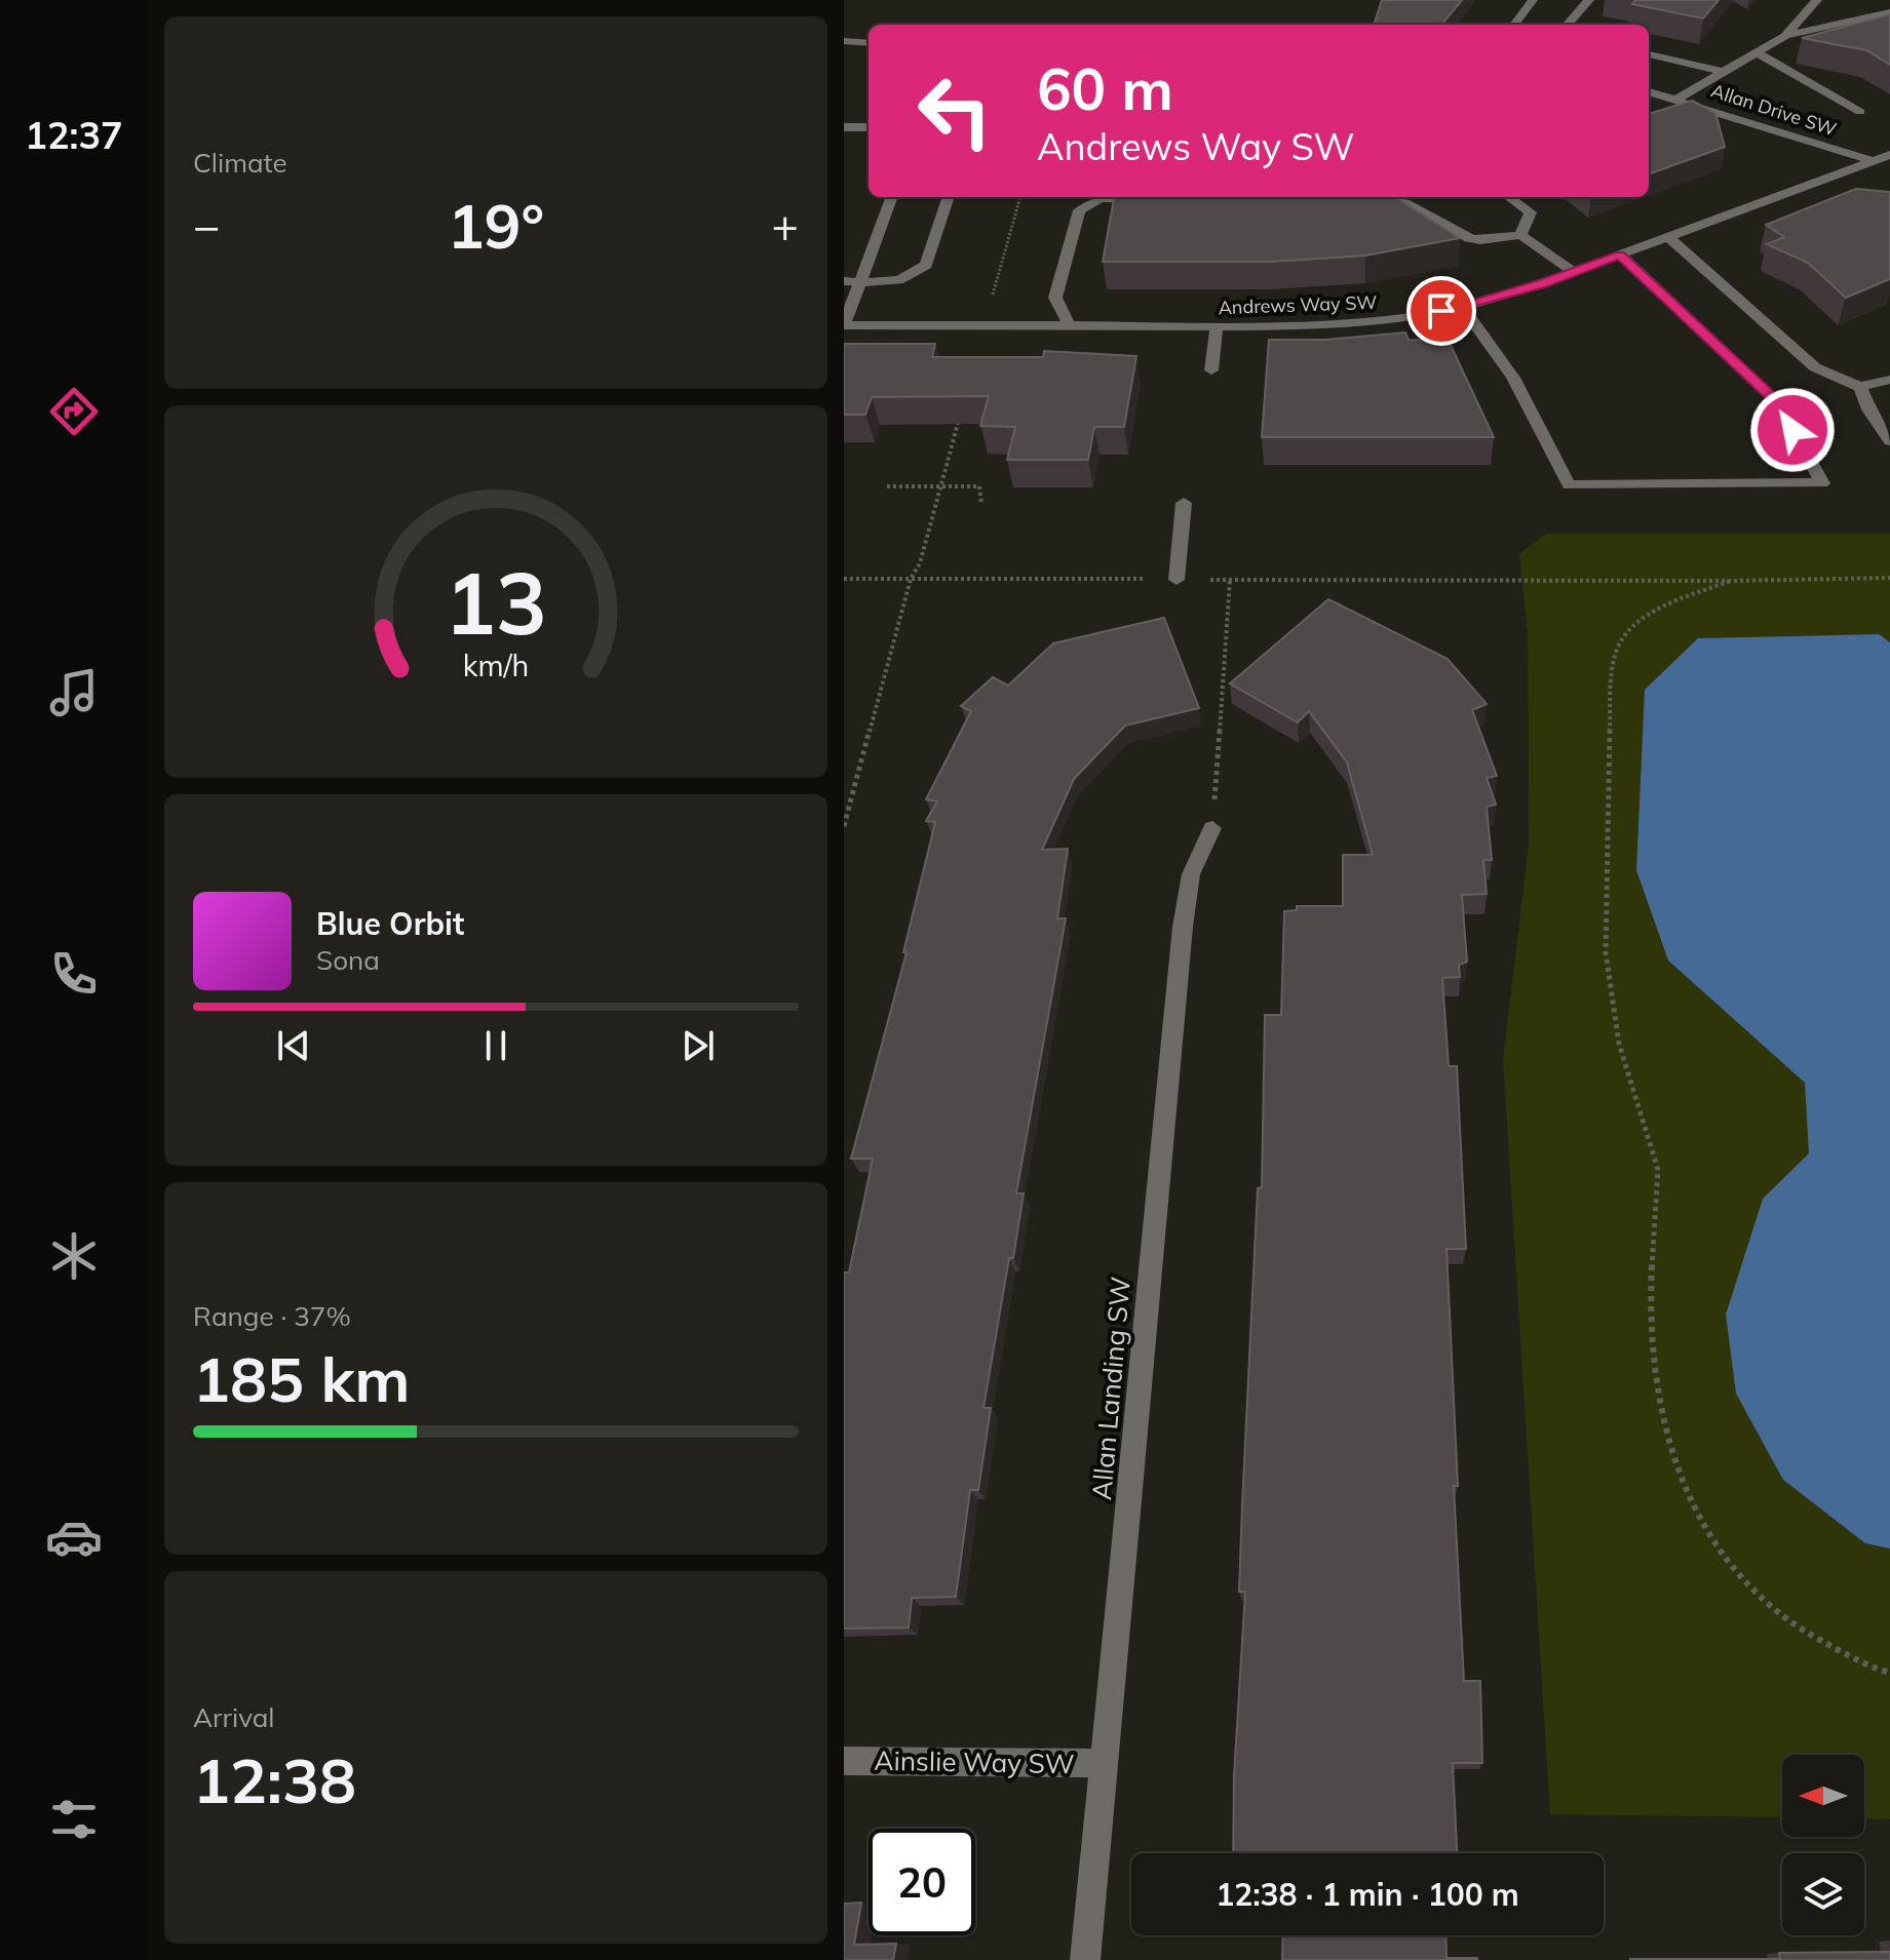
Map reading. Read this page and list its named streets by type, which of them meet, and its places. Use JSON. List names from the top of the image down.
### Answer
{
  "streets": {
    "street": [
      "Allan Drive SW",
      "Andrews Way SW",
      "Allan Landing SW",
      "Ainslie Way SW"
    ]
  },
  "crossings": [
    ["Allan Drive SW", "Andrews Way SW"],
    ["Allan Landing SW", "Ainslie Way SW"]
  ],
  "north": "left",
  "page": {
    "tabs": "12:37",
    "tile": [
      "Climate",
      ["Range · 37%", "185 km"],
      ["Arrival", "12:38"]
    ],
    "turn": ["60 m", "Andrews Way SW"],
    "heat": ["−", "19°", "+"],
    "song": ["Blue Orbit", "Sona"],
    "limit": "20",
    "trip": "12:38 · 1 min · 100 m",
    "gauge": ["13", "km/h"]
  }
}
